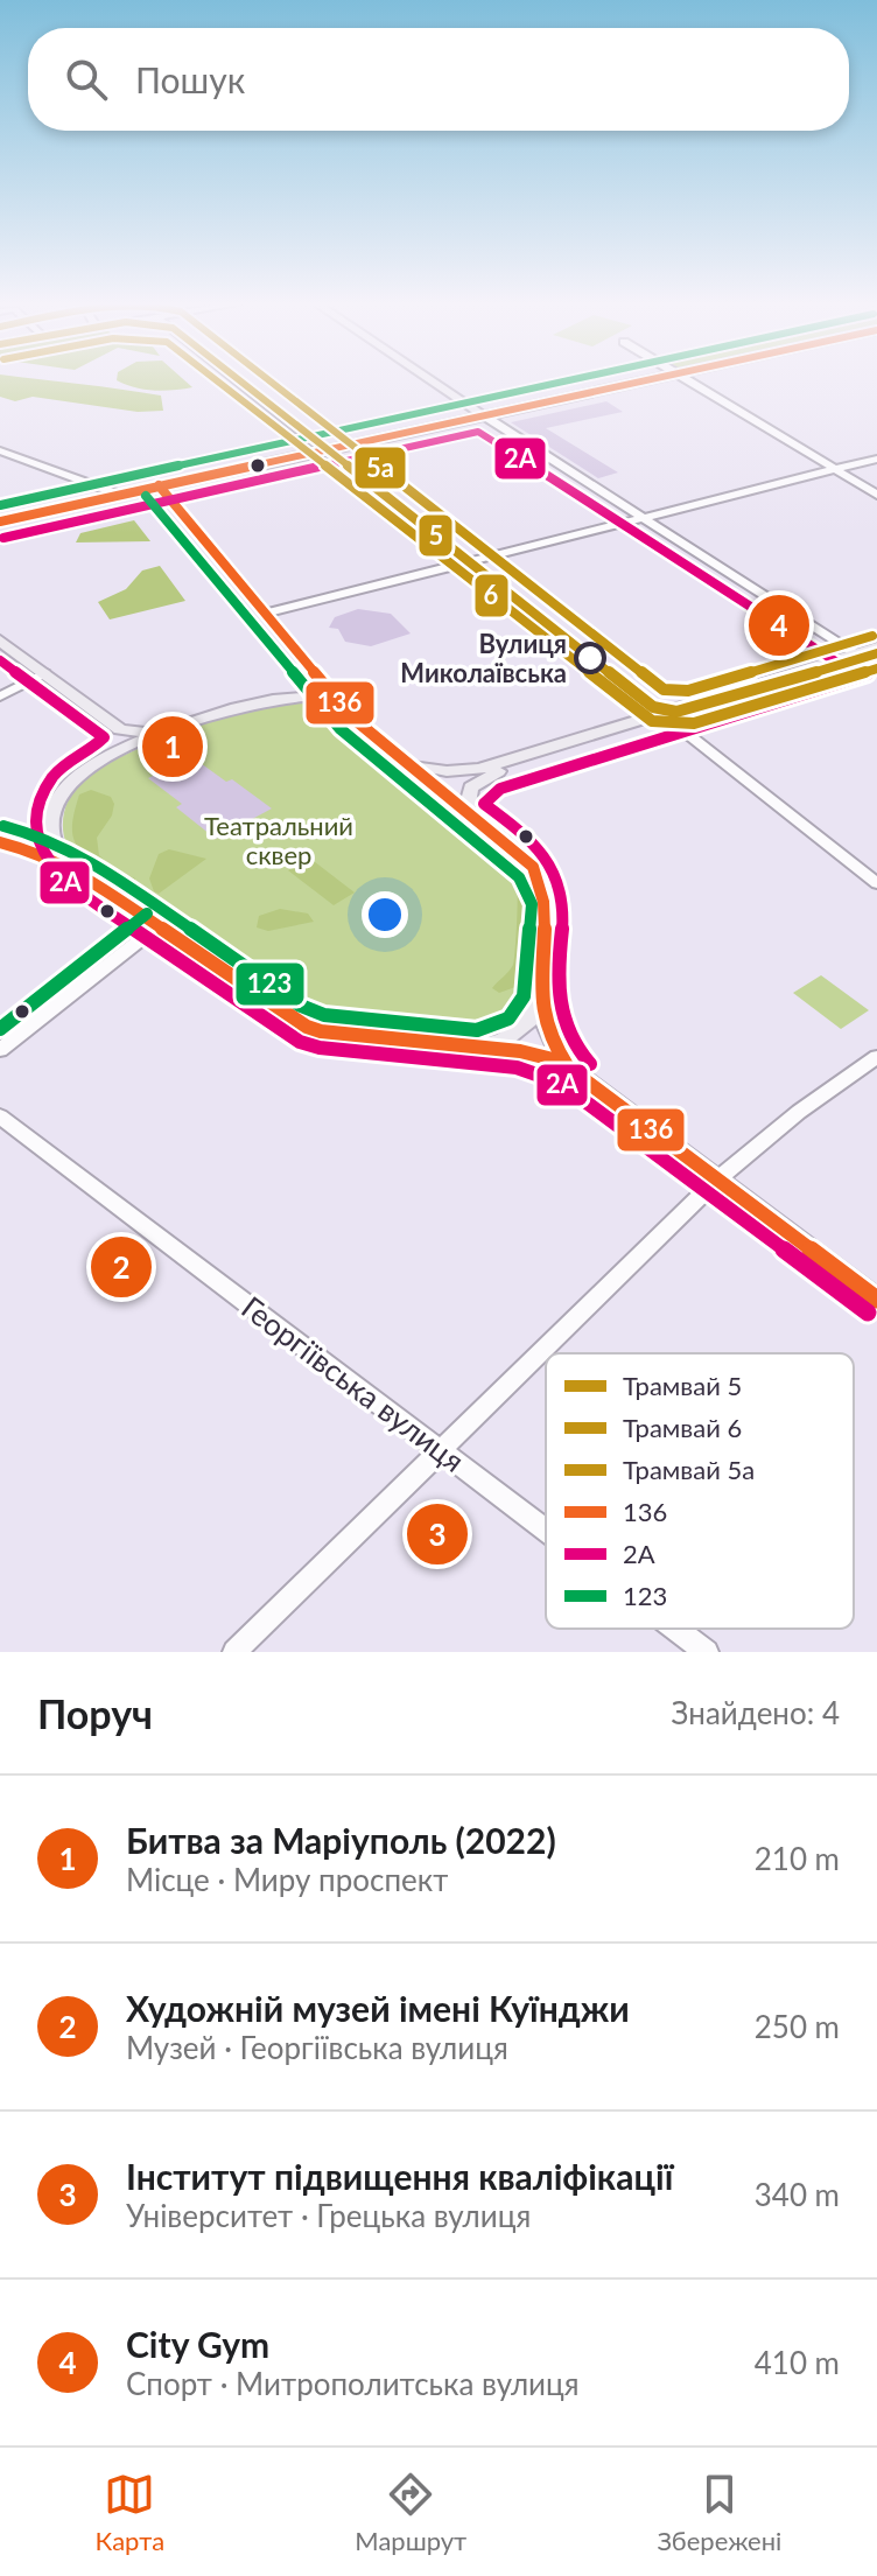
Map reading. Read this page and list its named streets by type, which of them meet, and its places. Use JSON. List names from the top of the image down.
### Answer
{
  "streets": {
    "street": ["Георгіївська вулиця"]
  },
  "parks": ["Театральний сквер"],
  "places": ["Вулиця Миколаївська"],
  "lines": [
    "tram line 5",
    "tram line 6",
    "tram line 5а",
    "transit line 136",
    "transit line 123",
    "transit line 2А"
  ],
  "legend": [
    "Трамвай 5",
    "Трамвай 6",
    "Трамвай 5а",
    "136",
    "2А",
    "123"
  ],
  "page": {
    "search": "Пошук",
    "pins": [
      "4",
      "1",
      "2",
      "3"
    ],
    "heading": ["Поруч", "Знайдено: 4"],
    "list": [
      {
        "mark": "1",
        "name": "Битва за Маріуполь (2022)",
        "note": "Місце · Миру проспект",
        "value": "210 m"
      },
      {
        "mark": "2",
        "name": "Художній музей імені Куїнджи",
        "note": "Музей · Георгіївська вулиця",
        "value": "250 m"
      },
      {
        "mark": "3",
        "name": "Інститут підвищення кваліфікації",
        "note": "Університет · Грецька вулиця",
        "value": "340 m"
      },
      {
        "mark": "4",
        "name": "City Gym",
        "note": "Спорт · Митрополитська вулиця",
        "value": "410 m"
      }
    ],
    "nav": ["Карта", "Маршрут", "Збережені"]
  }
}
